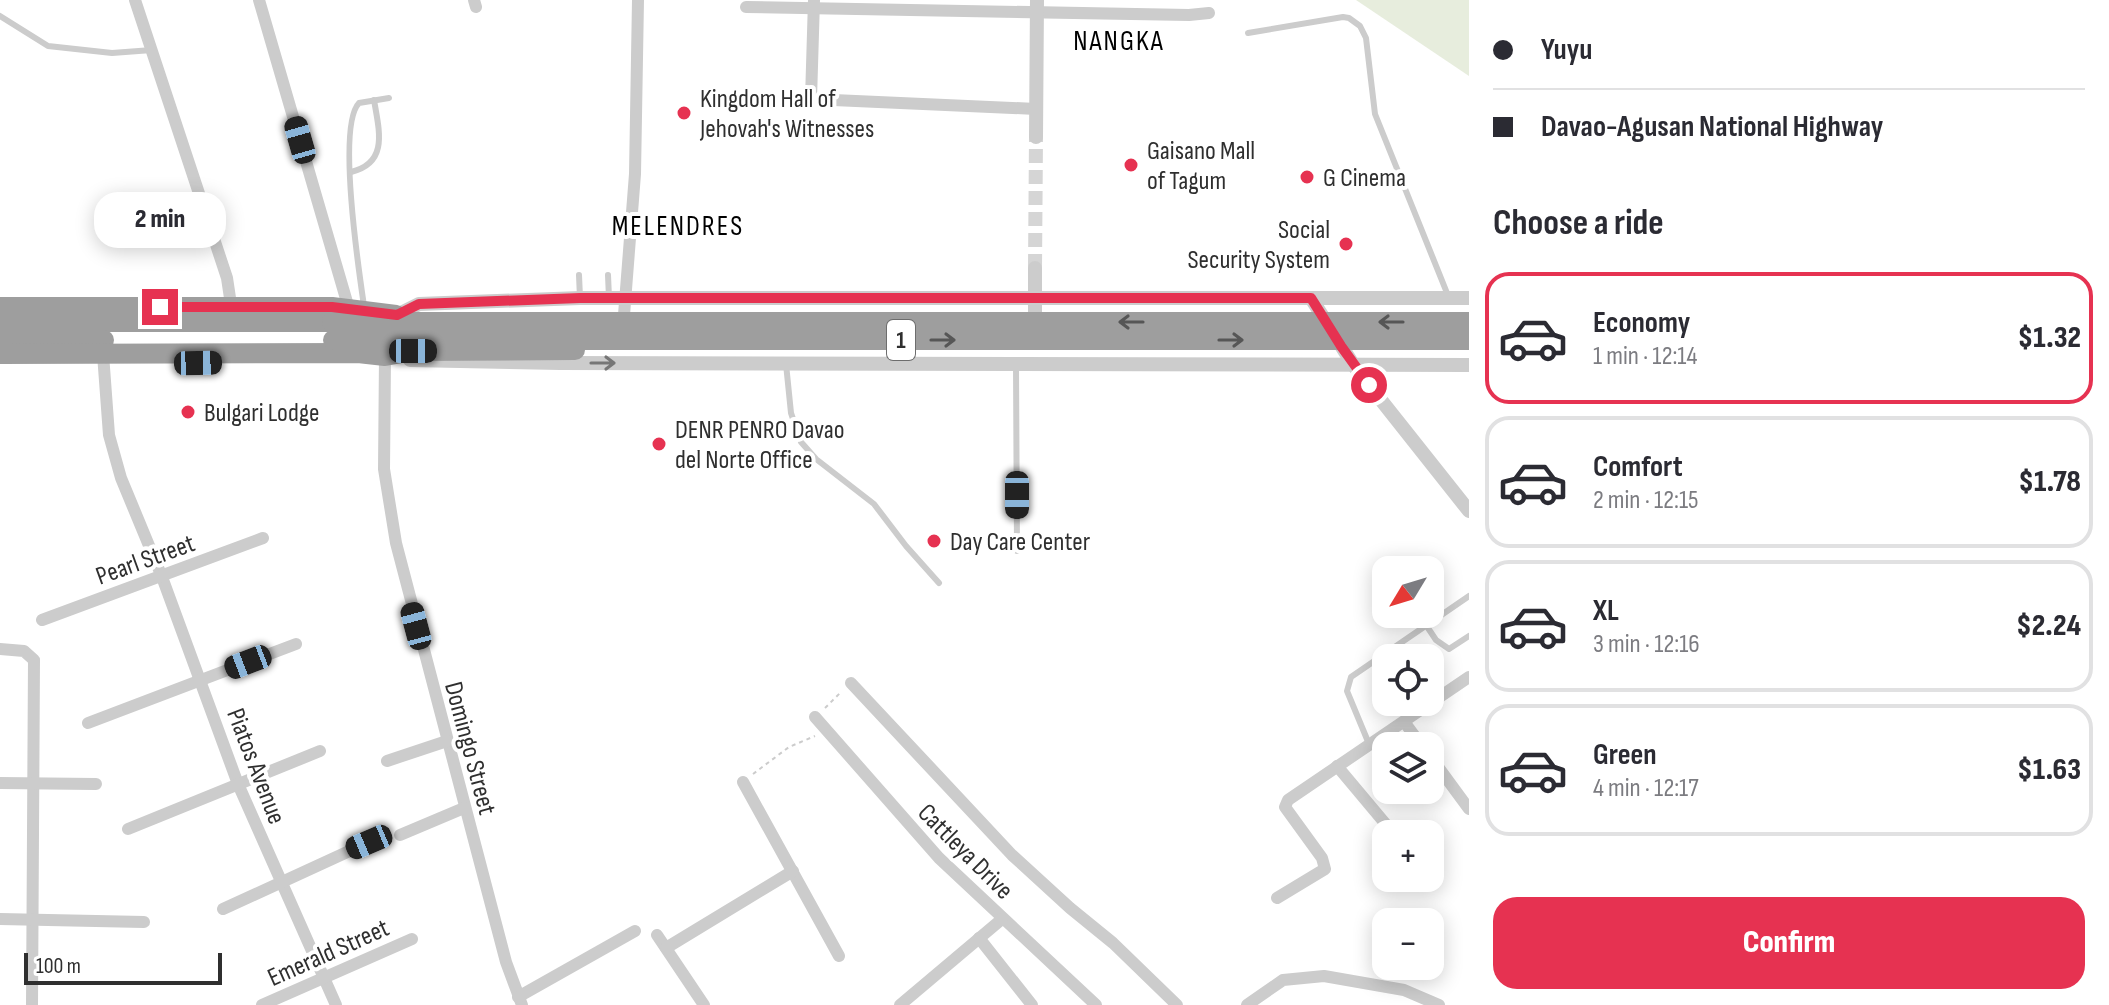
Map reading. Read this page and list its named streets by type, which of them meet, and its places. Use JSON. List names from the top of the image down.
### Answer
{
  "streets": {
    "highway": ["1"],
    "street": [
      "Pearl Street",
      "Domingo Street",
      "Piatos Avenue",
      "Cattleya Drive",
      "Emerald Street"
    ]
  },
  "crossings": [
    ["1", "Domingo Street"],
    ["1", "Piatos Avenue"],
    ["Pearl Street", "Piatos Avenue"],
    ["Piatos Avenue", "Emerald Street"]
  ],
  "districts": ["NANGKA", "MELENDRES"],
  "places": [
    "Kingdom Hall of Jehovah's Witnesses",
    "Gaisano Mall of Tagum",
    "G Cinema",
    "Social Security System",
    "Bulgari Lodge",
    "DENR PENRO Davao del Norte Office",
    "Day Care Center"
  ],
  "scale_bar": "100 m",
  "north": "bottom left",
  "page": {
    "banner": ["Yuyu", "Davao-Agusan National Highway"],
    "heading": "Choose a ride",
    "bubble": "2 min",
    "list": [
      {
        "name": "Economy",
        "note": "1 min · 12:14",
        "value": "$1.32"
      },
      {
        "name": "Comfort",
        "note": "2 min · 12:15",
        "value": "$1.78"
      },
      {
        "name": "XL",
        "note": "3 min · 12:16",
        "value": "$2.24"
      },
      {
        "name": "Green",
        "note": "4 min · 12:17",
        "value": "$1.63"
      }
    ],
    "map_buttons": ["+", "−"],
    "buttons": "Confirm",
    "scale": "100 m"
  }
}
